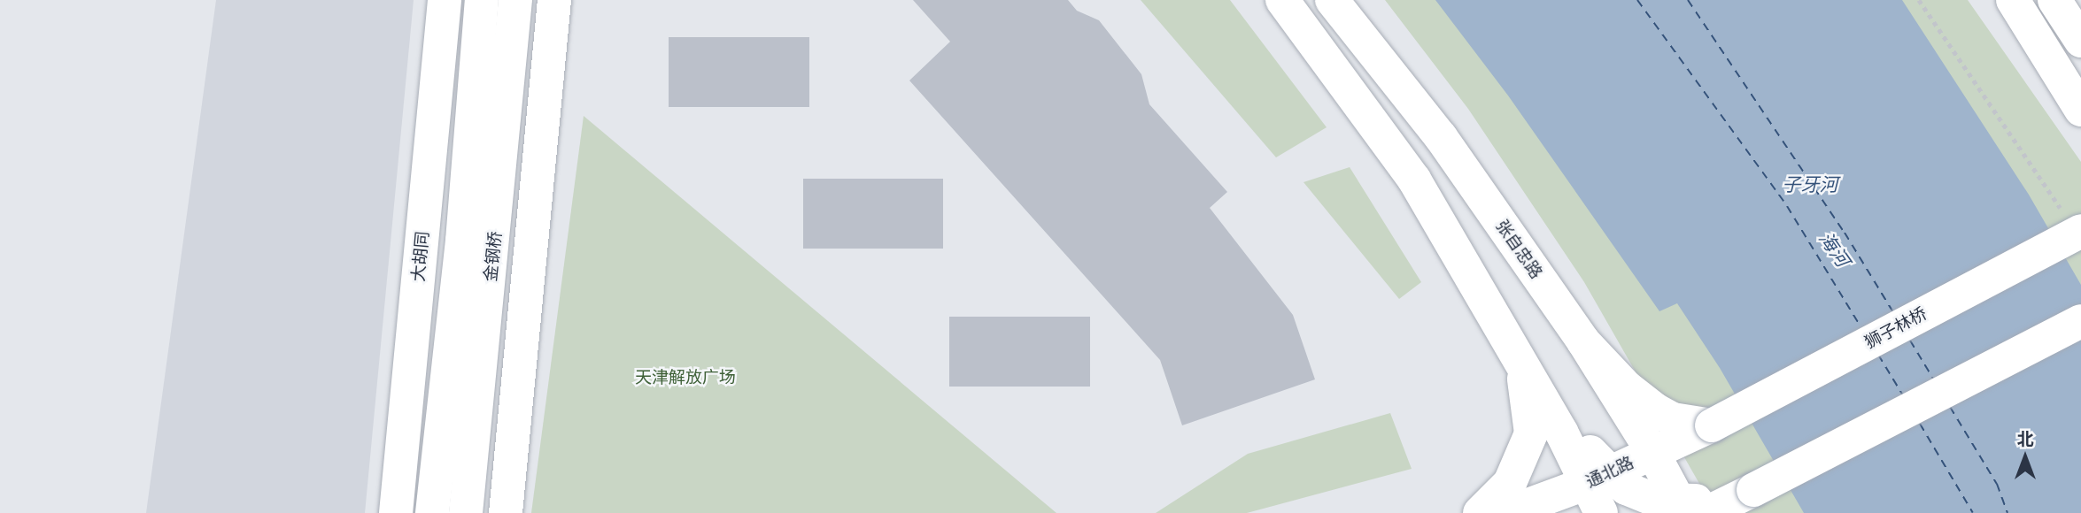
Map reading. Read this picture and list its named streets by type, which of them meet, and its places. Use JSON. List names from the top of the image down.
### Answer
{
  "streets": {
    "main road": [
      "张自忠路",
      "大胡同",
      "金钢桥",
      "狮子林桥",
      "通北路"
    ]
  },
  "crossings": [
    ["张自忠路", "通北路"],
    ["狮子林桥", "通北路"]
  ],
  "water": ["子牙河", "海河"],
  "parks": ["天津解放广场"],
  "north": "top"
}
